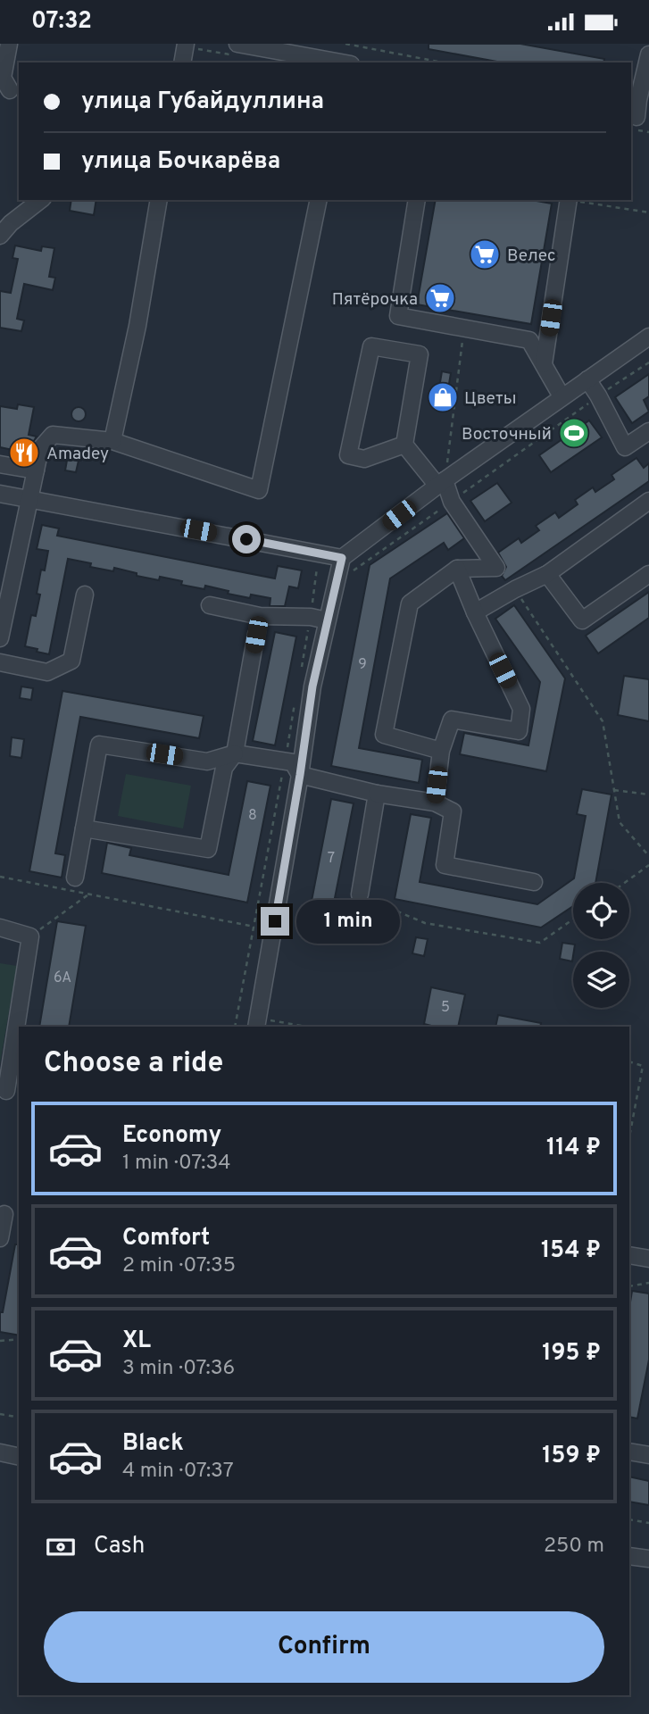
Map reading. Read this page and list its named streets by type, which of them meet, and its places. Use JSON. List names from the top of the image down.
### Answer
{
  "places": {
    "supermarket": ["Велес", "Пятёрочка"],
    "shop": ["Цветы"],
    "sports": ["Восточный"],
    "restaurant": ["Amadey"]
  },
  "house_numbers": [
    "9",
    "8",
    "7",
    "6А",
    "5"
  ],
  "page": {
    "status": "07:32",
    "banner": ["улица Губайдуллина", "улица Бочкарёва"],
    "bubble": "1 min",
    "heading": "Choose a ride",
    "list": [
      {
        "name": "Economy",
        "note": "1 min · 07:34",
        "value": "114 ₽"
      },
      {
        "name": "Comfort",
        "note": "2 min · 07:35",
        "value": "154 ₽"
      },
      {
        "name": "XL",
        "note": "3 min · 07:36",
        "value": "195 ₽"
      },
      {
        "name": "Black",
        "note": "4 min · 07:37",
        "value": "159 ₽"
      }
    ],
    "pay": ["Cash", "250 m"],
    "buttons": "Confirm"
  }
}
